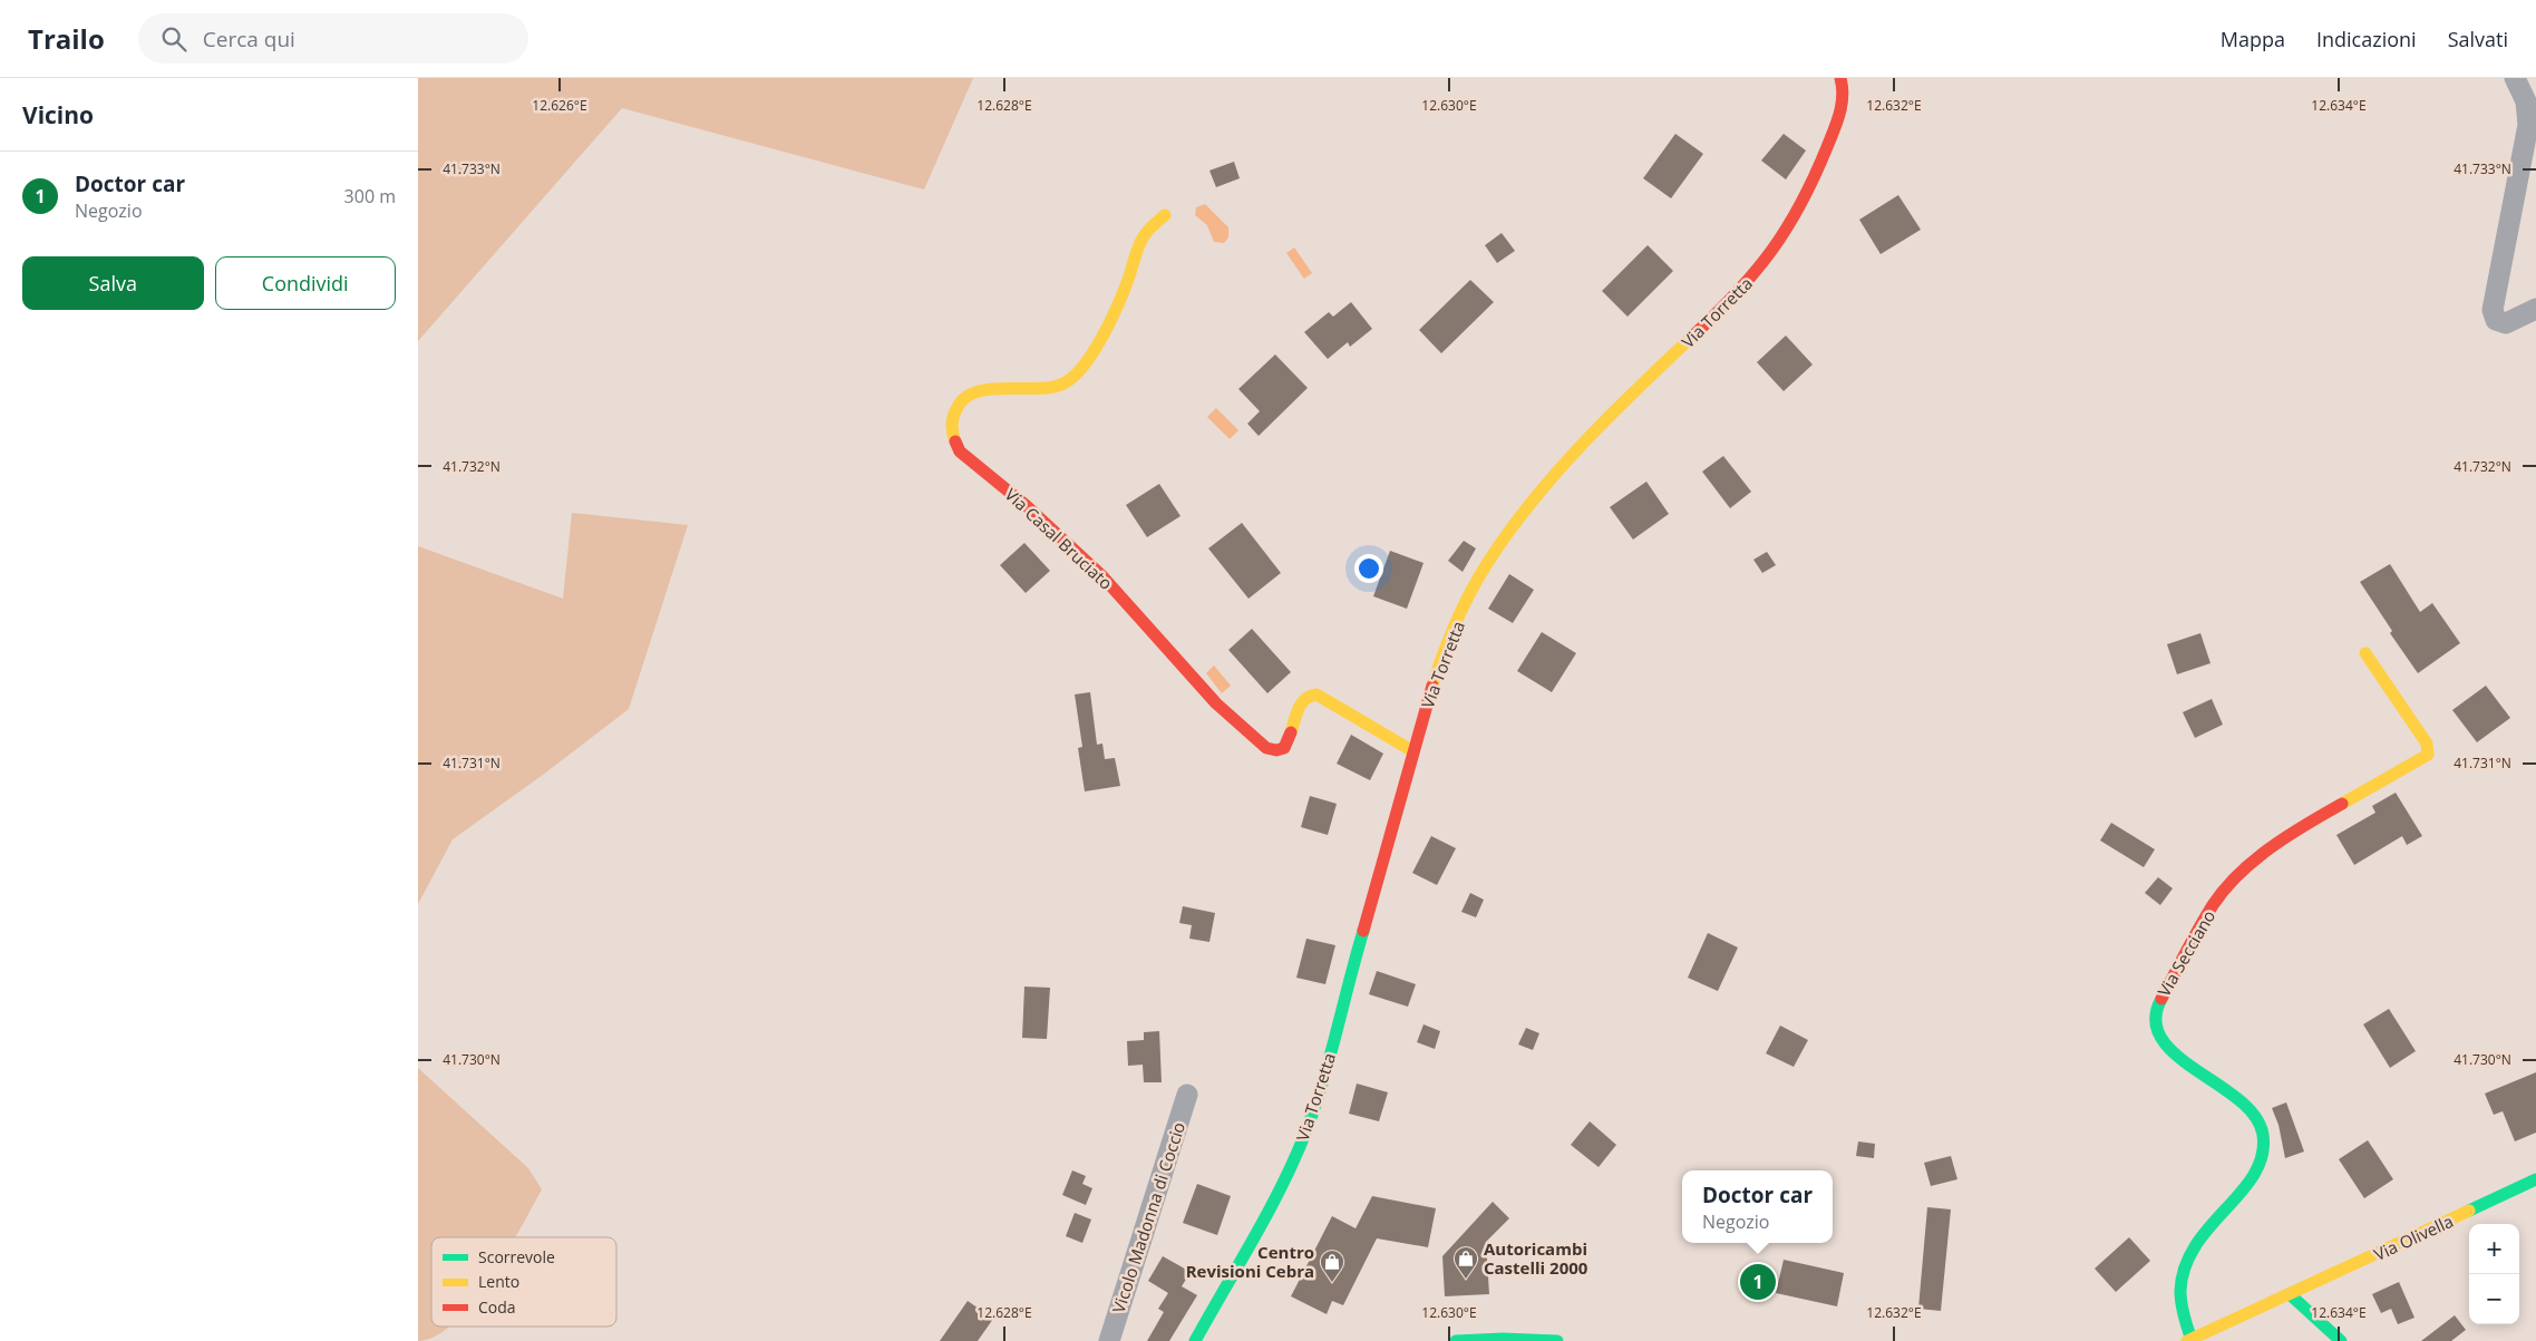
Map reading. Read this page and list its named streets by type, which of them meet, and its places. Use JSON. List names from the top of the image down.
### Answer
{
  "streets": {
    "street": [
      "Via Torretta",
      "Via Casal Bruciato",
      "Via Secciano",
      "Vicolo Madonna di Coccio",
      "Via Olivella"
    ]
  },
  "crossings": [
    ["Via Torretta", "Via Casal Bruciato"],
    ["Via Secciano", "Via Olivella"]
  ],
  "places": {
    "shop": ["Autoricambi Castelli 2000", "Centro Revisioni Cebra"]
  },
  "legend": ["Scorrevole", "Lento", "Coda"],
  "page": {
    "header": "Trailo",
    "search": "Cerca qui",
    "nav": ["Mappa", "Indicazioni", "Salvati"],
    "heading": "Vicino",
    "list": [
      {
        "mark": "1",
        "name": "Doctor car",
        "note": "Negozio",
        "value": "300 m"
      }
    ],
    "buttons": ["Salva", "Condividi"],
    "popup": ["Doctor car", "Negozio"],
    "map_buttons": ["+", "−"],
    "pins": "1"
  },
  "coordinates": [
    "12.626°E",
    "12.628°E",
    "12.630°E",
    "12.632°E",
    "12.634°E",
    "41.733°N",
    "41.732°N",
    "41.731°N",
    "41.730°N"
  ]
}
